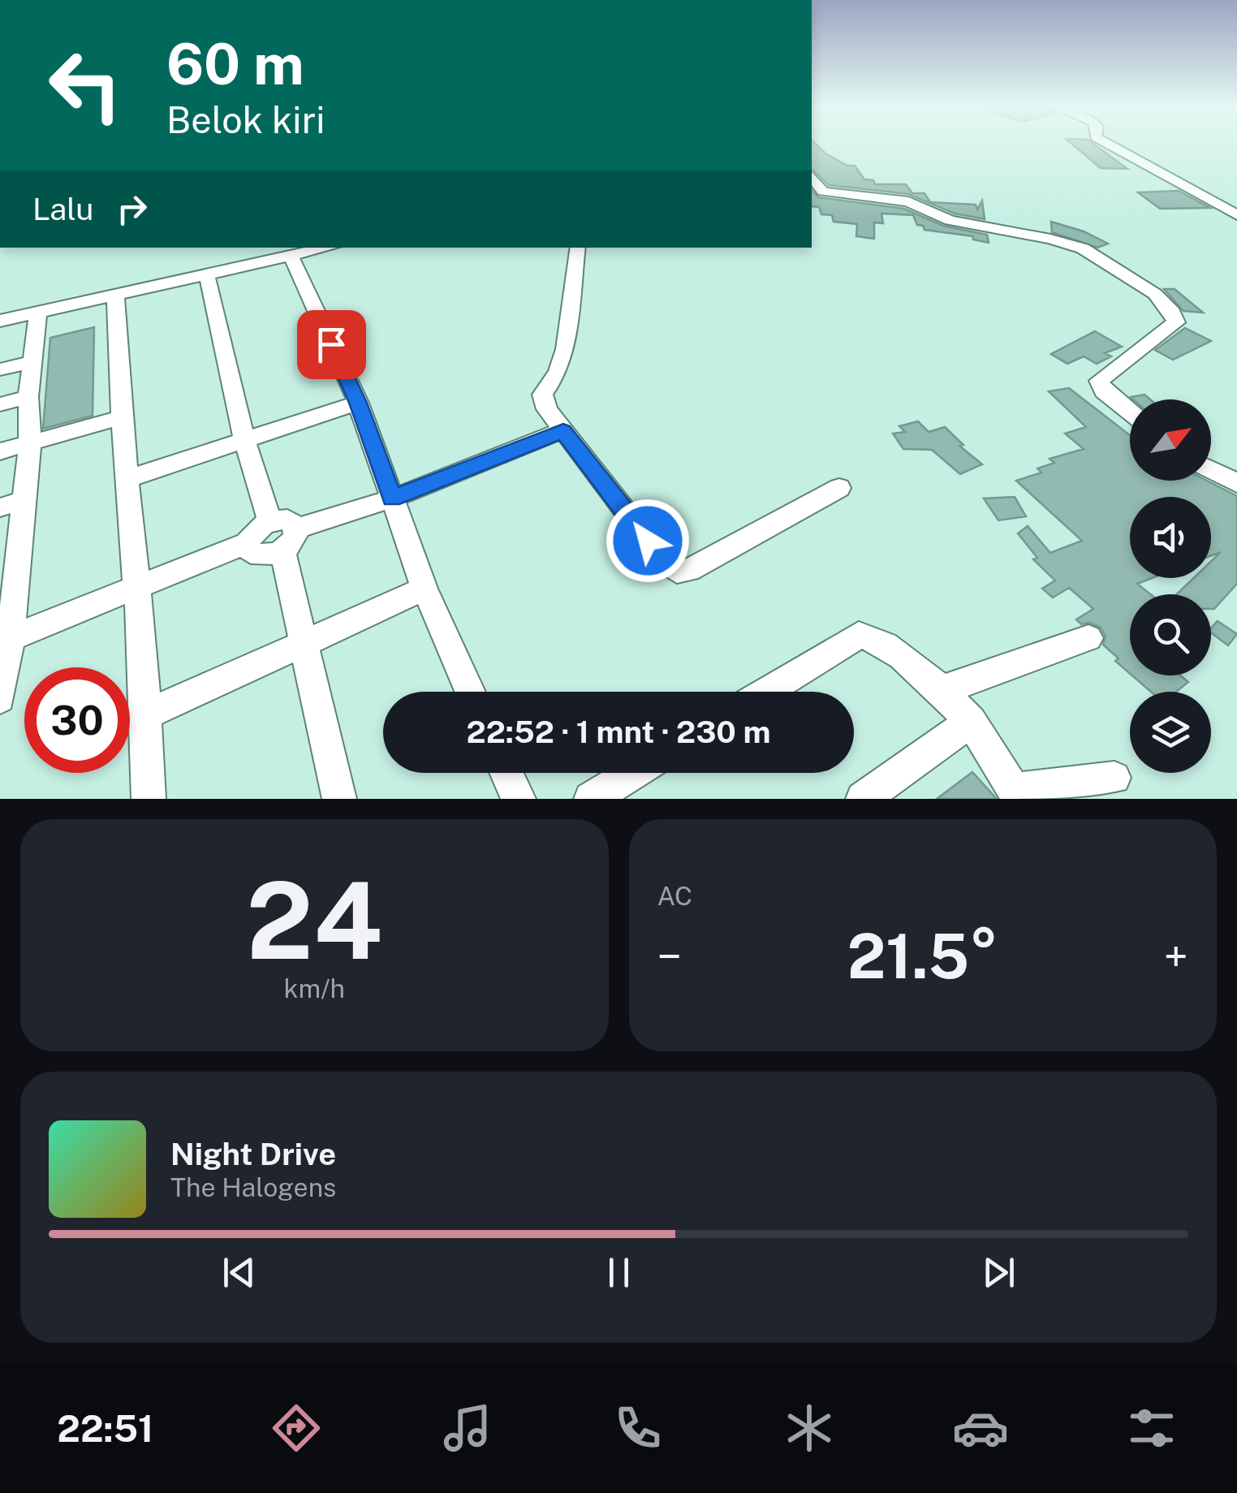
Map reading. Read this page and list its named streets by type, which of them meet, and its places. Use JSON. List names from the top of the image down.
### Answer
{
  "north": "top right",
  "page": {
    "turn": ["60 m", "Belok kiri"],
    "then": "Lalu",
    "limit": "30",
    "trip": "22:52 · 1 mnt · 230 m",
    "tile": [
      ["24", "km/h"],
      "AC"
    ],
    "heat": ["−", "21.5°", "+"],
    "song": ["Night Drive", "The Halogens"],
    "tabs": "22:51"
  }
}
